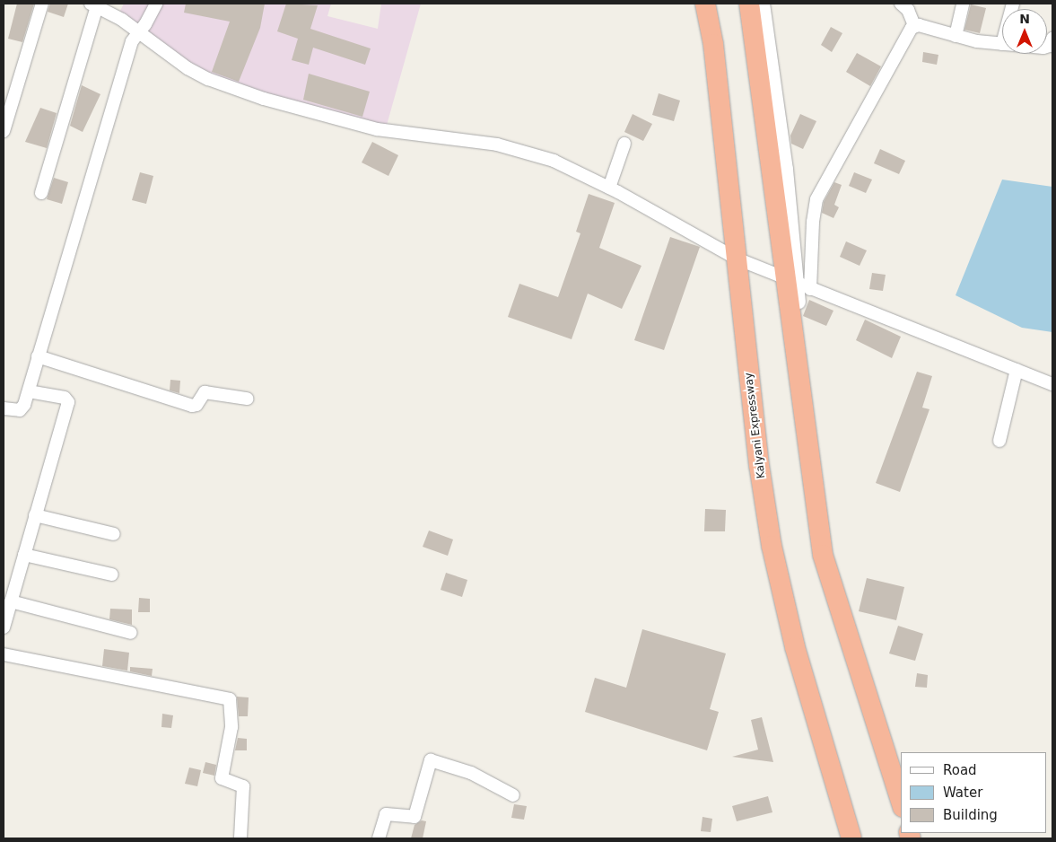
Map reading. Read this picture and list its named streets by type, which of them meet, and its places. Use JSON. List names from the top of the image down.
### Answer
{
  "streets": {
    "highway": ["Kalyani Expressway"]
  },
  "legend": ["Road", "Water", "Building"],
  "north": "top"
}
